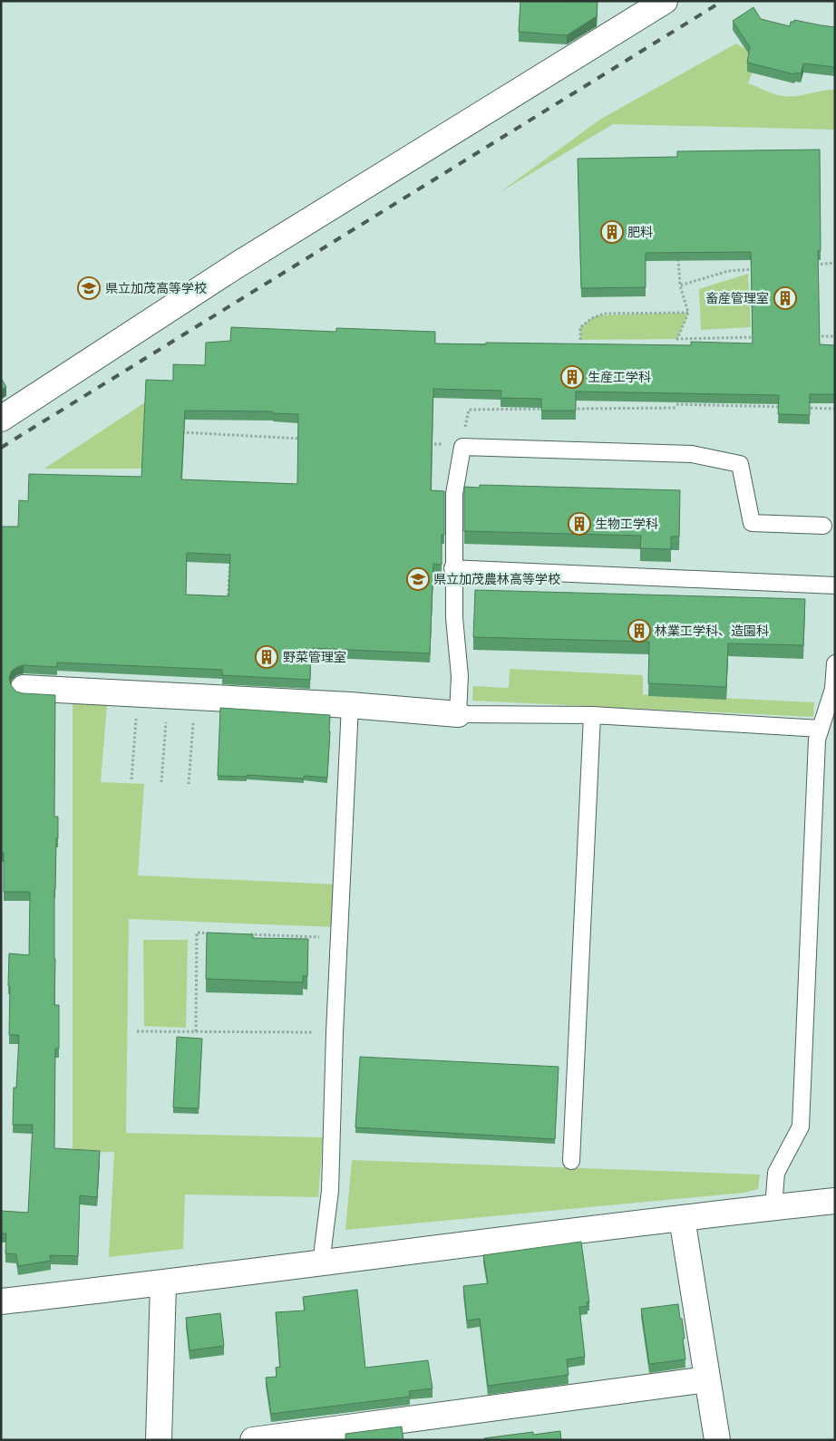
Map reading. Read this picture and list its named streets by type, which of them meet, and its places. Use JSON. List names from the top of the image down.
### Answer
{
  "places": {
    "building": [
      "肥料",
      "畜産管理室",
      "生産工学科",
      "生物工学科",
      "林業工学科、造園科",
      "野菜管理室"
    ],
    "school or university": ["県立加茂高等学校", "県立加茂農林高等学校"]
  }
}
